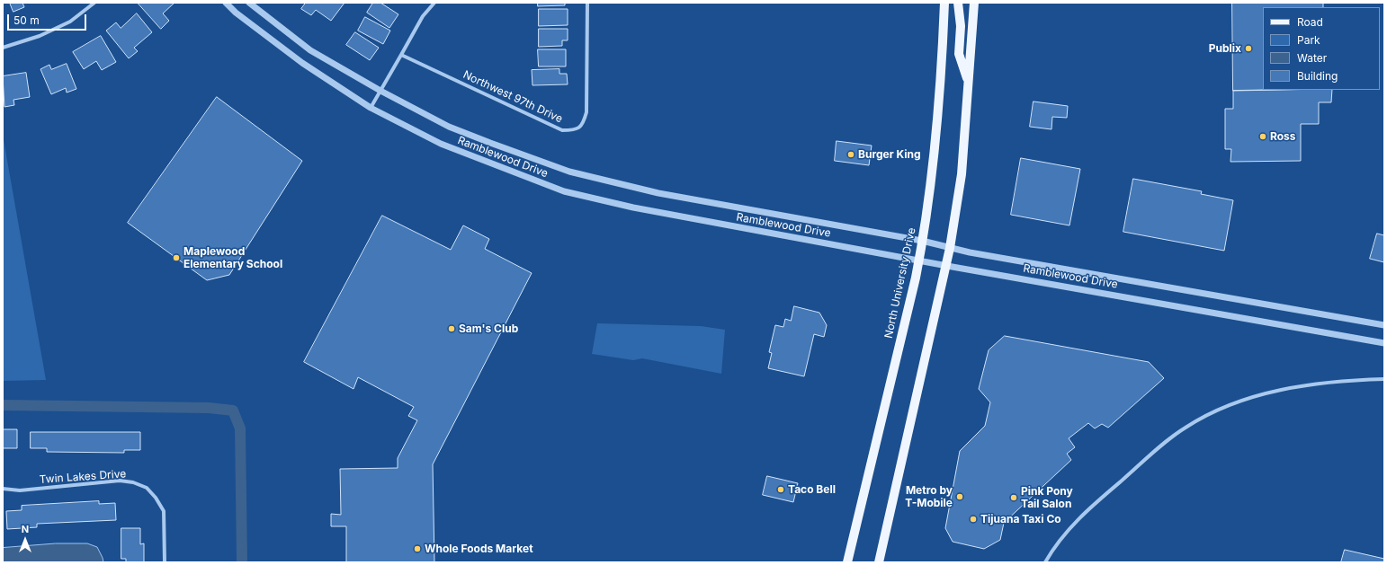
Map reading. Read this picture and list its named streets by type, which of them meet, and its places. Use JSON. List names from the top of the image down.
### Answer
{
  "streets": {
    "main road": ["North University Drive"],
    "street": ["Northwest 97th Drive", "Ramblewood Drive", "Twin Lakes Drive"]
  },
  "crossings": [
    ["Ramblewood Drive", "North University Drive"]
  ],
  "places": [
    "Publix",
    "Ross",
    "Burger King",
    "Maplewood Elementary School",
    "Sam's Club",
    "Taco Bell",
    "Metro by T-Mobile",
    "Pink Pony Tail Salon",
    "Tijuana Taxi Co",
    "Whole Foods Market"
  ],
  "legend": [
    "Road",
    "Park",
    "Water",
    "Building"
  ],
  "scale_bar": "50 m",
  "north": "top"
}
